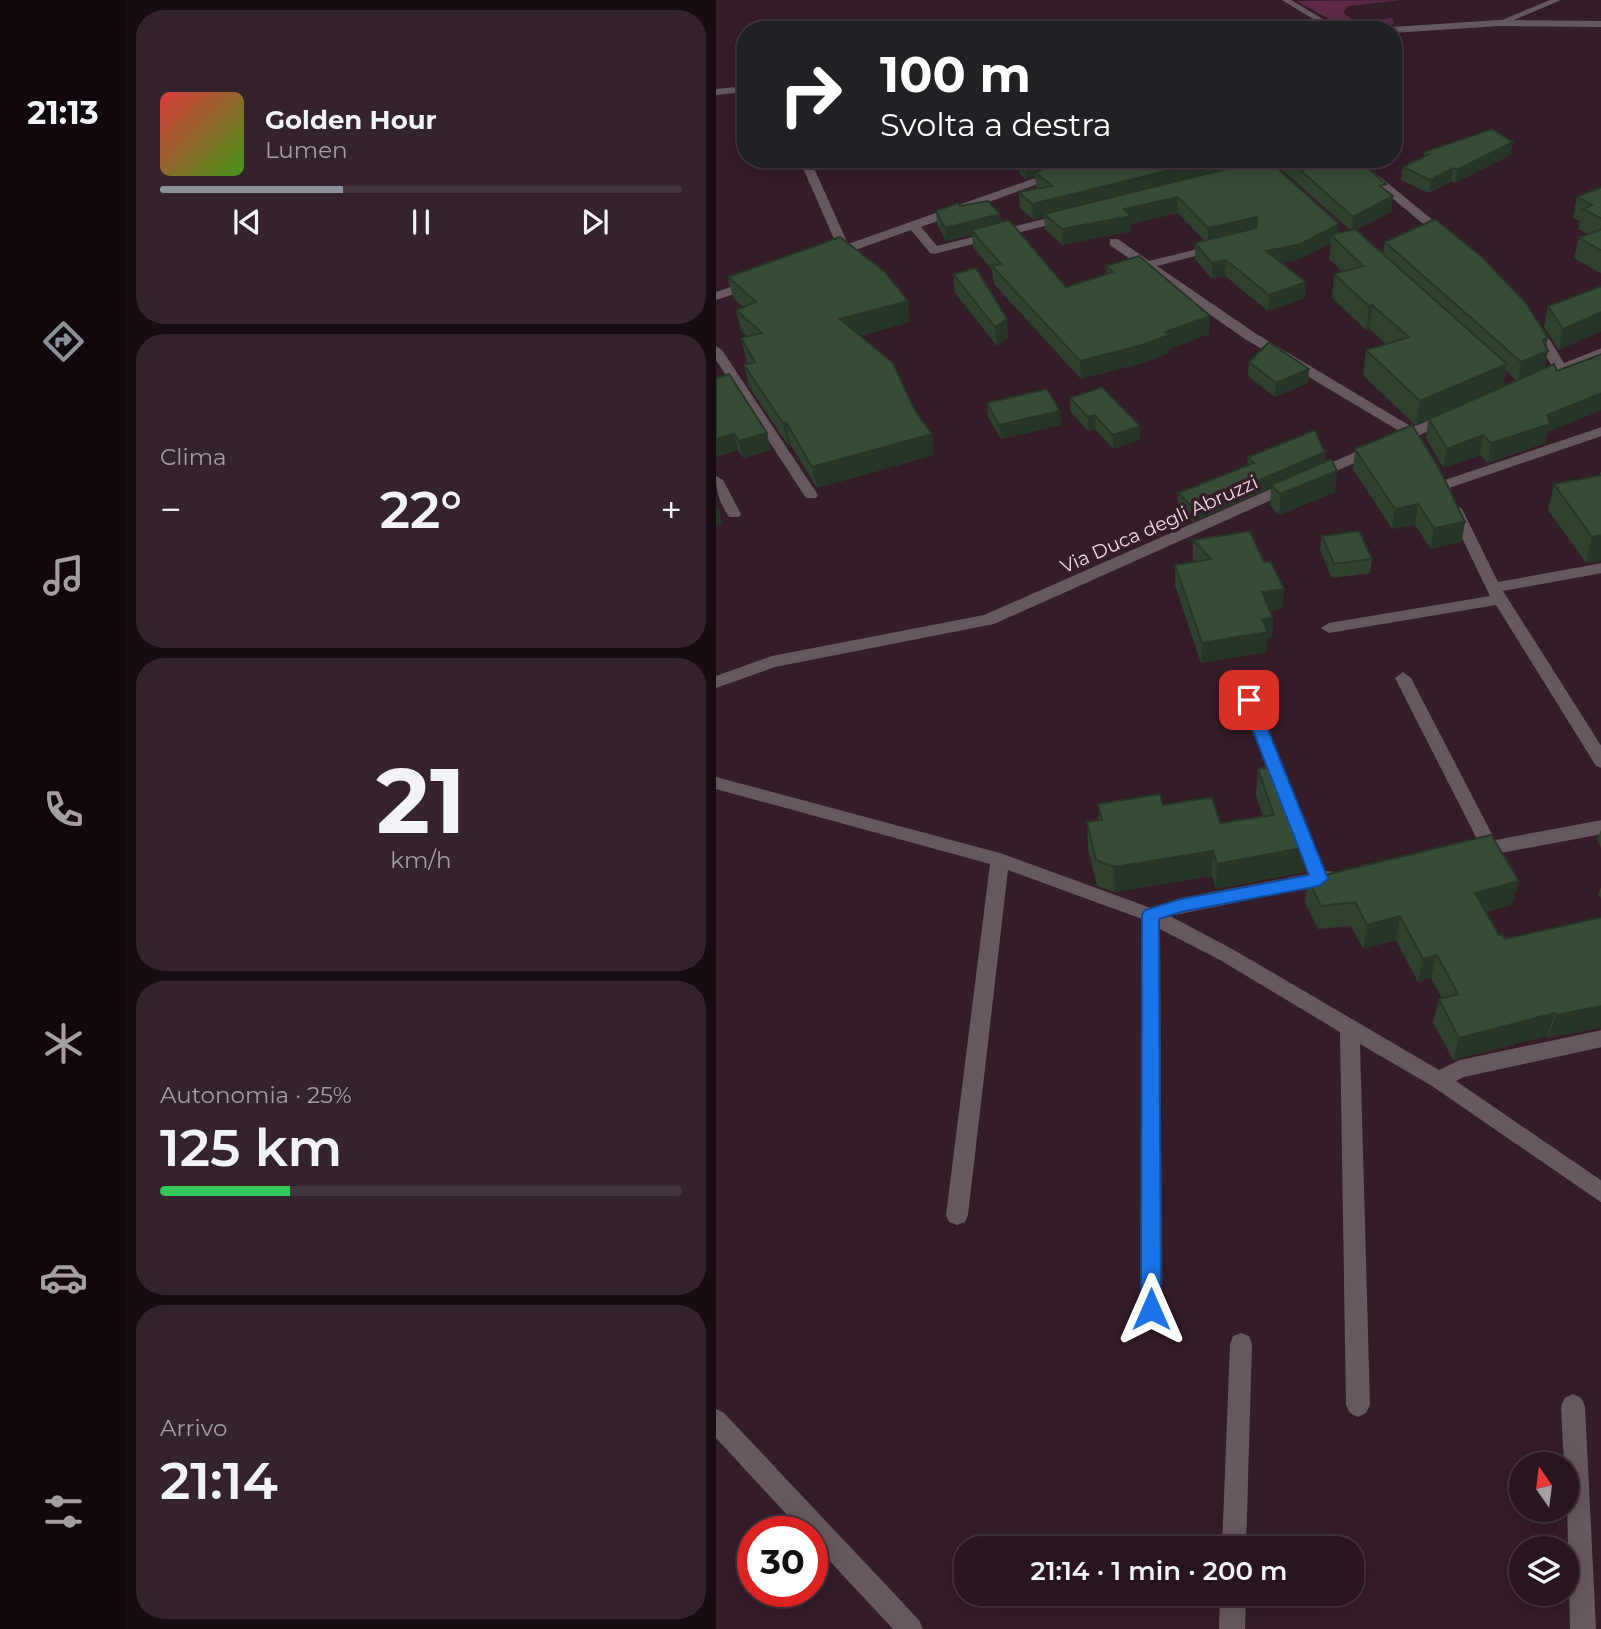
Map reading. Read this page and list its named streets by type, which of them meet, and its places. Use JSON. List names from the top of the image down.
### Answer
{
  "streets": {
    "street": ["Via Duca degli Abruzzi"]
  },
  "north": "top",
  "page": {
    "tabs": "21:13",
    "turn": ["100 m", "Svolta a destra"],
    "song": ["Golden Hour", "Lumen"],
    "tile": [
      "Clima",
      ["21", "km/h"],
      ["Autonomia · 25%", "125 km"],
      ["Arrivo", "21:14"]
    ],
    "heat": ["−", "22°", "+"],
    "limit": "30",
    "trip": "21:14 · 1 min · 200 m"
  }
}
